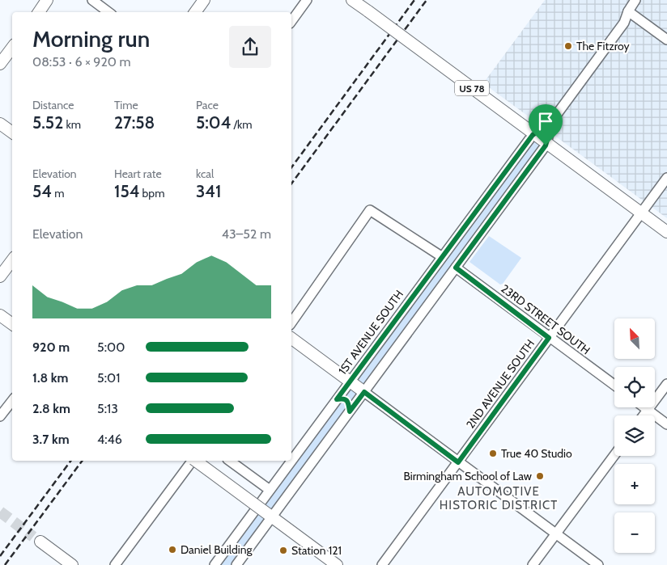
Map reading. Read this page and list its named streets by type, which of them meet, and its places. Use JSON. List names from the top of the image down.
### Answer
{
  "streets": {
    "main road": ["US 78"],
    "street": ["23RD STREET SOUTH", "1ST AVENUE SOUTH", "2ND AVENUE SOUTH"]
  },
  "crossings": [
    ["US 78", "2ND AVENUE SOUTH"],
    ["23RD STREET SOUTH", "1ST AVENUE SOUTH"],
    ["23RD STREET SOUTH", "2ND AVENUE SOUTH"]
  ],
  "districts": ["AUTOMOTIVE HISTORIC DISTRICT"],
  "places": [
    "The Fitzroy",
    "True 40 Studio",
    "Birmingham School of Law",
    "Daniel Building",
    "Station 121"
  ],
  "north": "top left",
  "page": {
    "heading": ["Morning run", "08:53 · 6 × 920 m"],
    "stats": [
      ["Distance", "5.52 km"],
      ["Time", "27:58"],
      ["Pace", "5:04 /km"],
      ["Elevation", "54 m"],
      ["Heart rate", "154 bpm"],
      ["kcal", "341"]
    ],
    "chart": ["Elevation", "43–52 m"],
    "map_buttons": ["+", "−"],
    "list": [
      {
        "name": "920 m",
        "note": "5:00"
      },
      {
        "name": "1.8 km",
        "note": "5:01"
      },
      {
        "name": "2.8 km",
        "note": "5:13"
      },
      {
        "name": "3.7 km",
        "note": "4:46"
      }
    ]
  }
}
